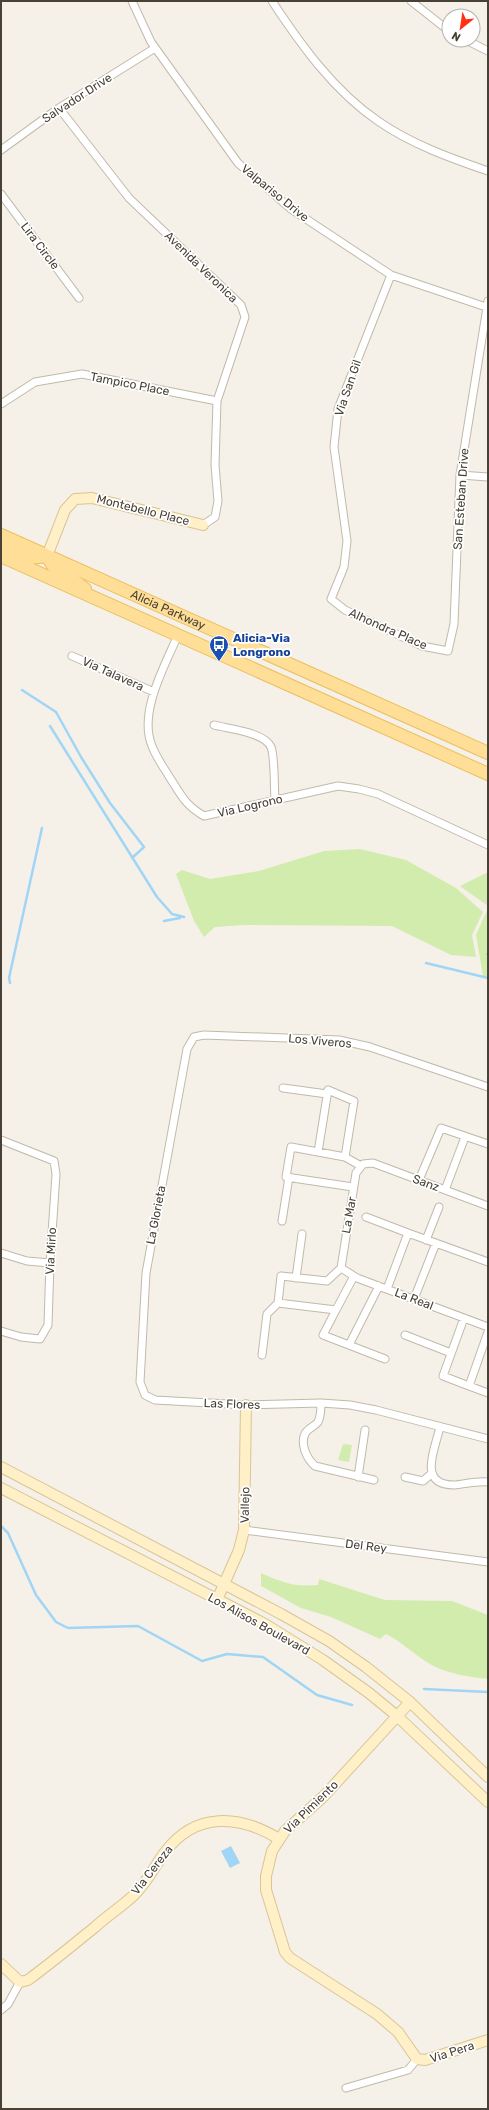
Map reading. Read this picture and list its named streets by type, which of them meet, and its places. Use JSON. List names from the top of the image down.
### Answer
{
  "streets": {
    "main road": ["Alicia Parkway"],
    "street": [
      "Salvador Drive",
      "Valpariso Drive",
      "Lira Circle",
      "Avenida Veronica",
      "Tampico Place",
      "Via San Gil",
      "San Esteban Drive",
      "Montebello Place",
      "Alhondra Place",
      "Via Talavera",
      "Via Logrono",
      "Los Viveros",
      "Sanz",
      "La Glorieta",
      "La Mar",
      "Via Mirlo",
      "La Real",
      "Las Flores",
      "Vallejo",
      "Del Rey",
      "Los Alisos Boulevard",
      "Via Pimiento",
      "Via Cereza",
      "Via Pera"
    ]
  },
  "crossings": [
    ["Salvador Drive", "Valpariso Drive"],
    ["Salvador Drive", "Avenida Veronica"],
    ["Valpariso Drive", "Via San Gil"],
    ["Valpariso Drive", "San Esteban Drive"],
    ["Avenida Veronica", "Tampico Place"],
    ["Avenida Veronica", "Montebello Place"],
    ["Via San Gil", "Alhondra Place"],
    ["San Esteban Drive", "Alhondra Place"],
    ["Montebello Place", "Alicia Parkway"],
    ["Alicia Parkway", "Via Logrono"],
    ["Via Talavera", "Via Logrono"],
    ["Los Viveros", "La Glorieta"],
    ["Sanz", "La Mar"],
    ["La Glorieta", "Las Flores"],
    ["La Mar", "La Real"],
    ["Las Flores", "Vallejo"],
    ["Vallejo", "Del Rey"],
    ["Vallejo", "Los Alisos Boulevard"],
    ["Los Alisos Boulevard", "Via Pimiento"],
    ["Via Pimiento", "Via Cereza"],
    ["Via Pimiento", "Via Pera"]
  ],
  "places": {
    "bus stop": ["Alicia-Via Longrono"]
  },
  "north": "bottom left"
}
